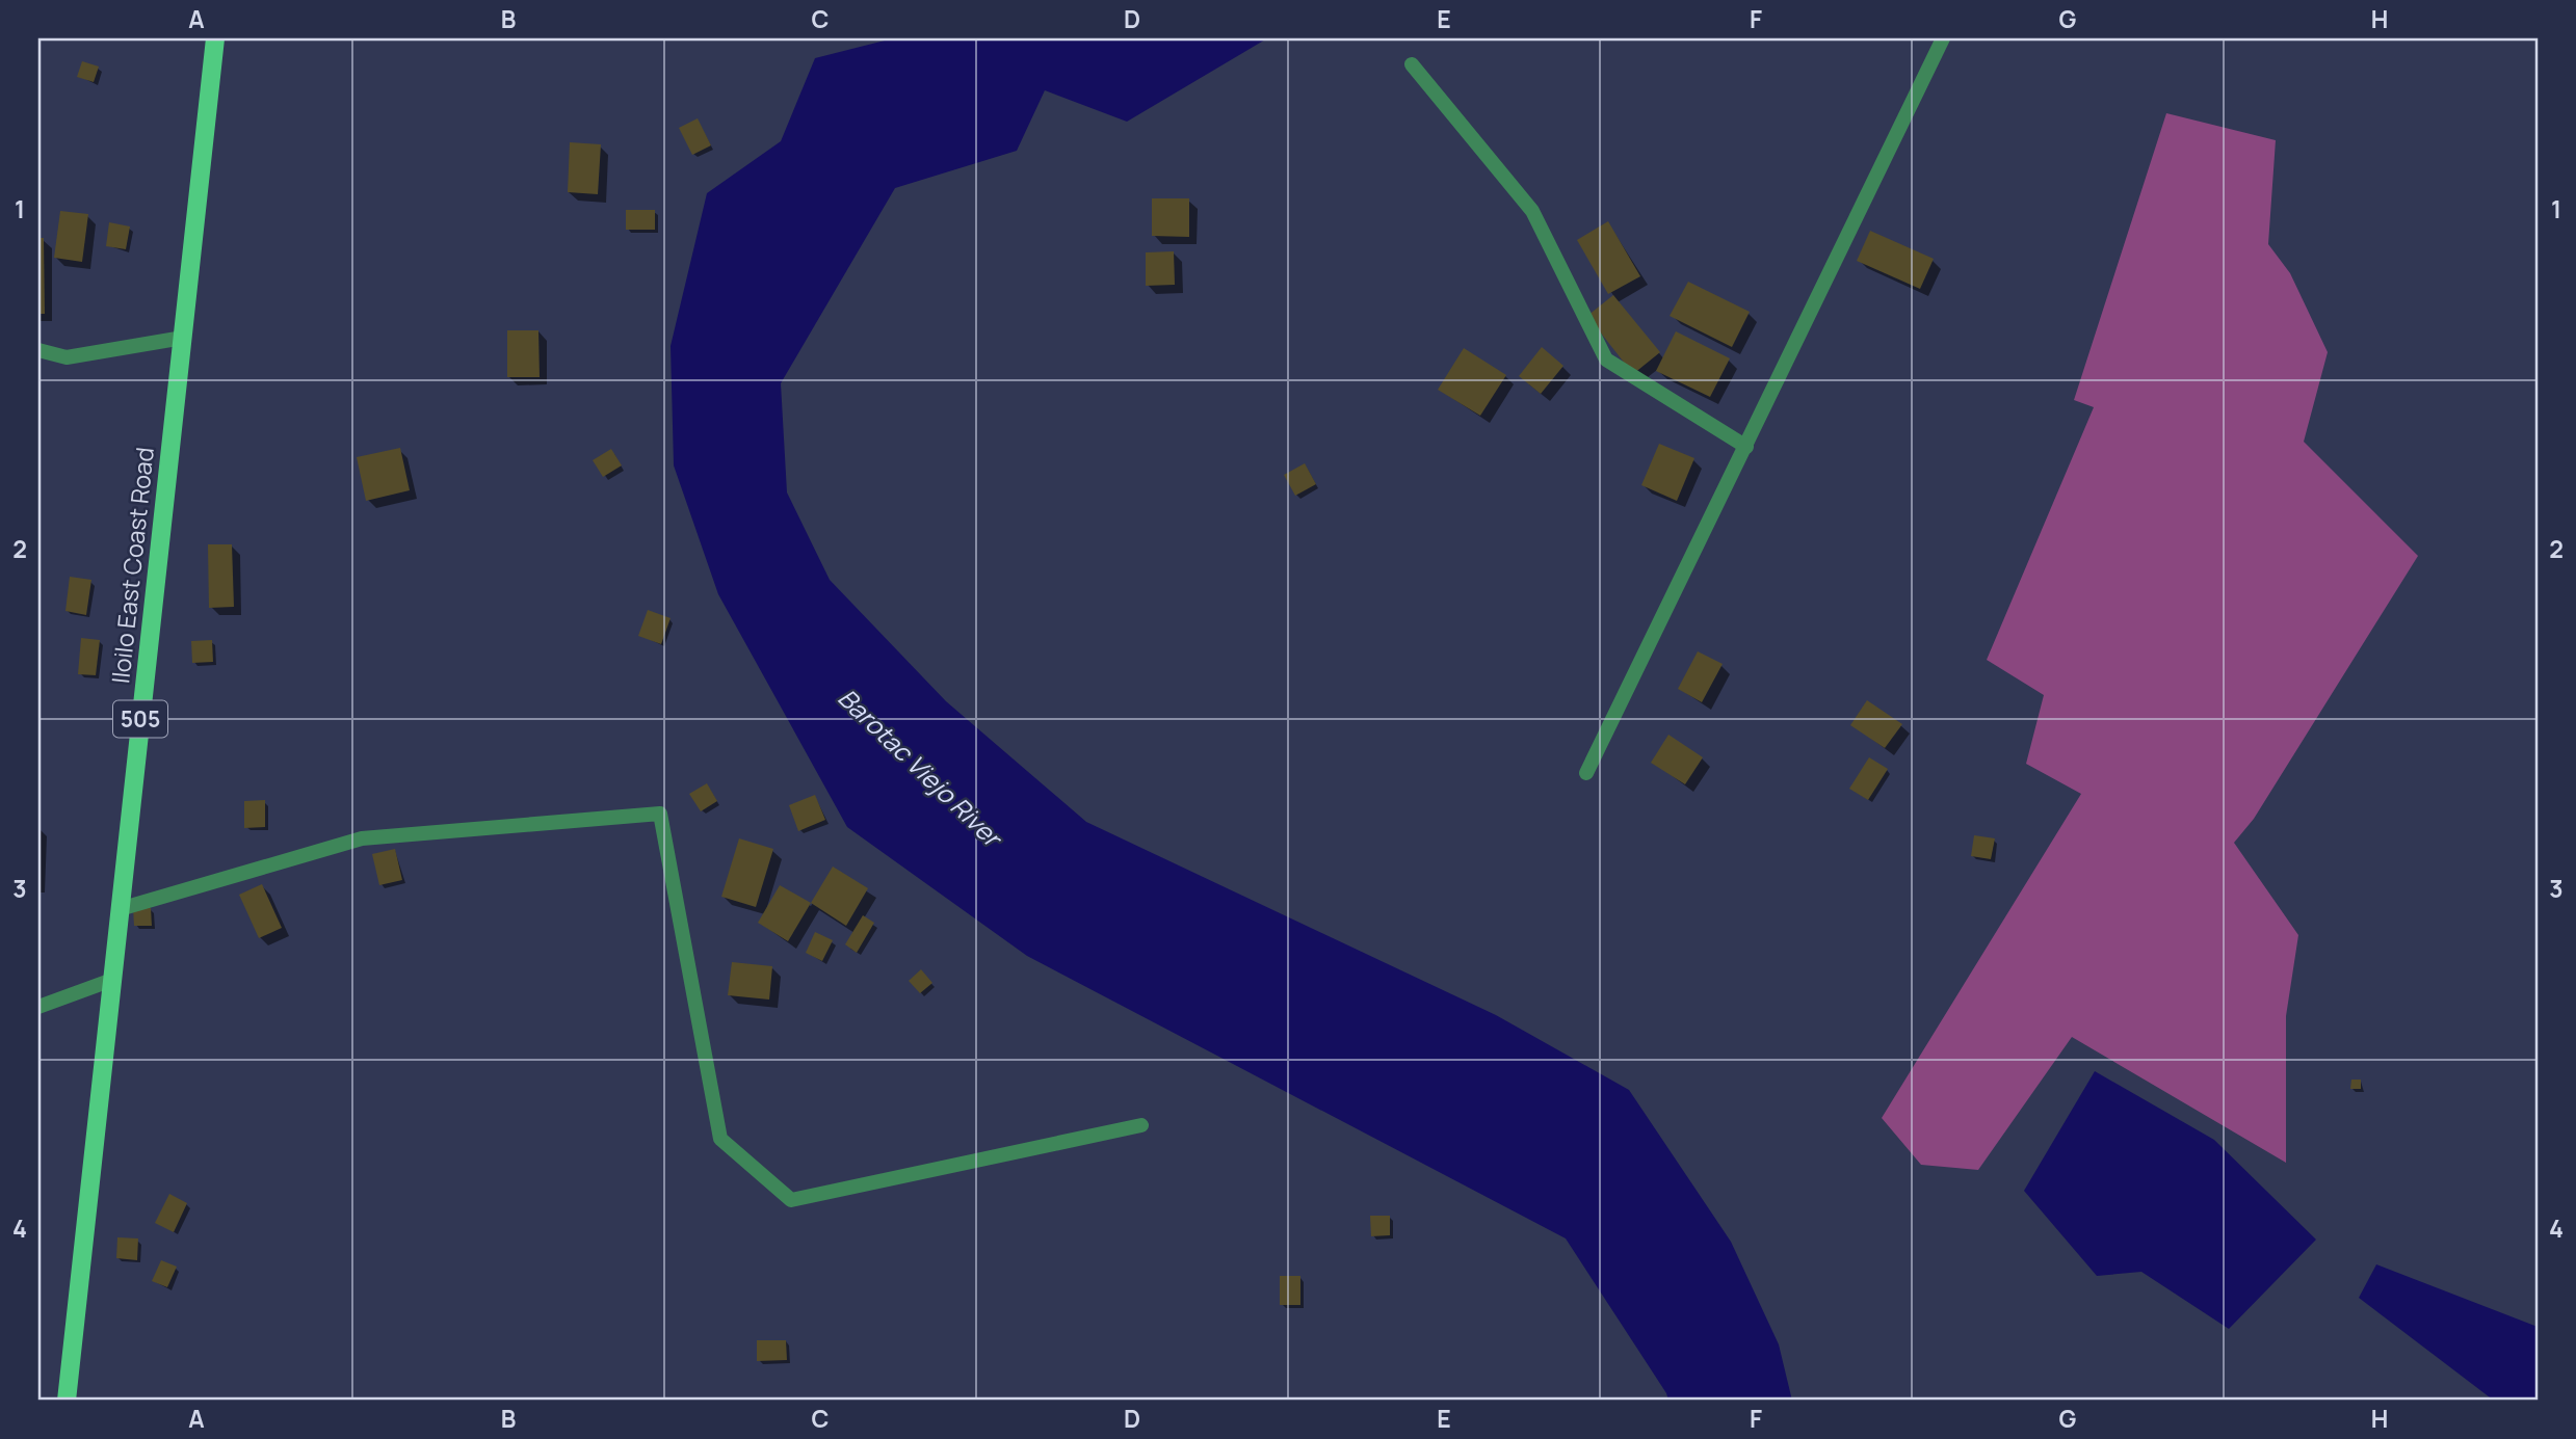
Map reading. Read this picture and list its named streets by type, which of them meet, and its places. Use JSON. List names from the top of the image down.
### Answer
{
  "streets": {
    "main road": ["Iloilo East Coast Road", "505"]
  },
  "water": ["Barotac Viejo River"],
  "grid": {
    "columns": [
      "A",
      "B",
      "C",
      "D",
      "E",
      "F",
      "G",
      "H"
    ],
    "rows": [
      "1",
      "2",
      "3",
      "4"
    ]
  }
}
